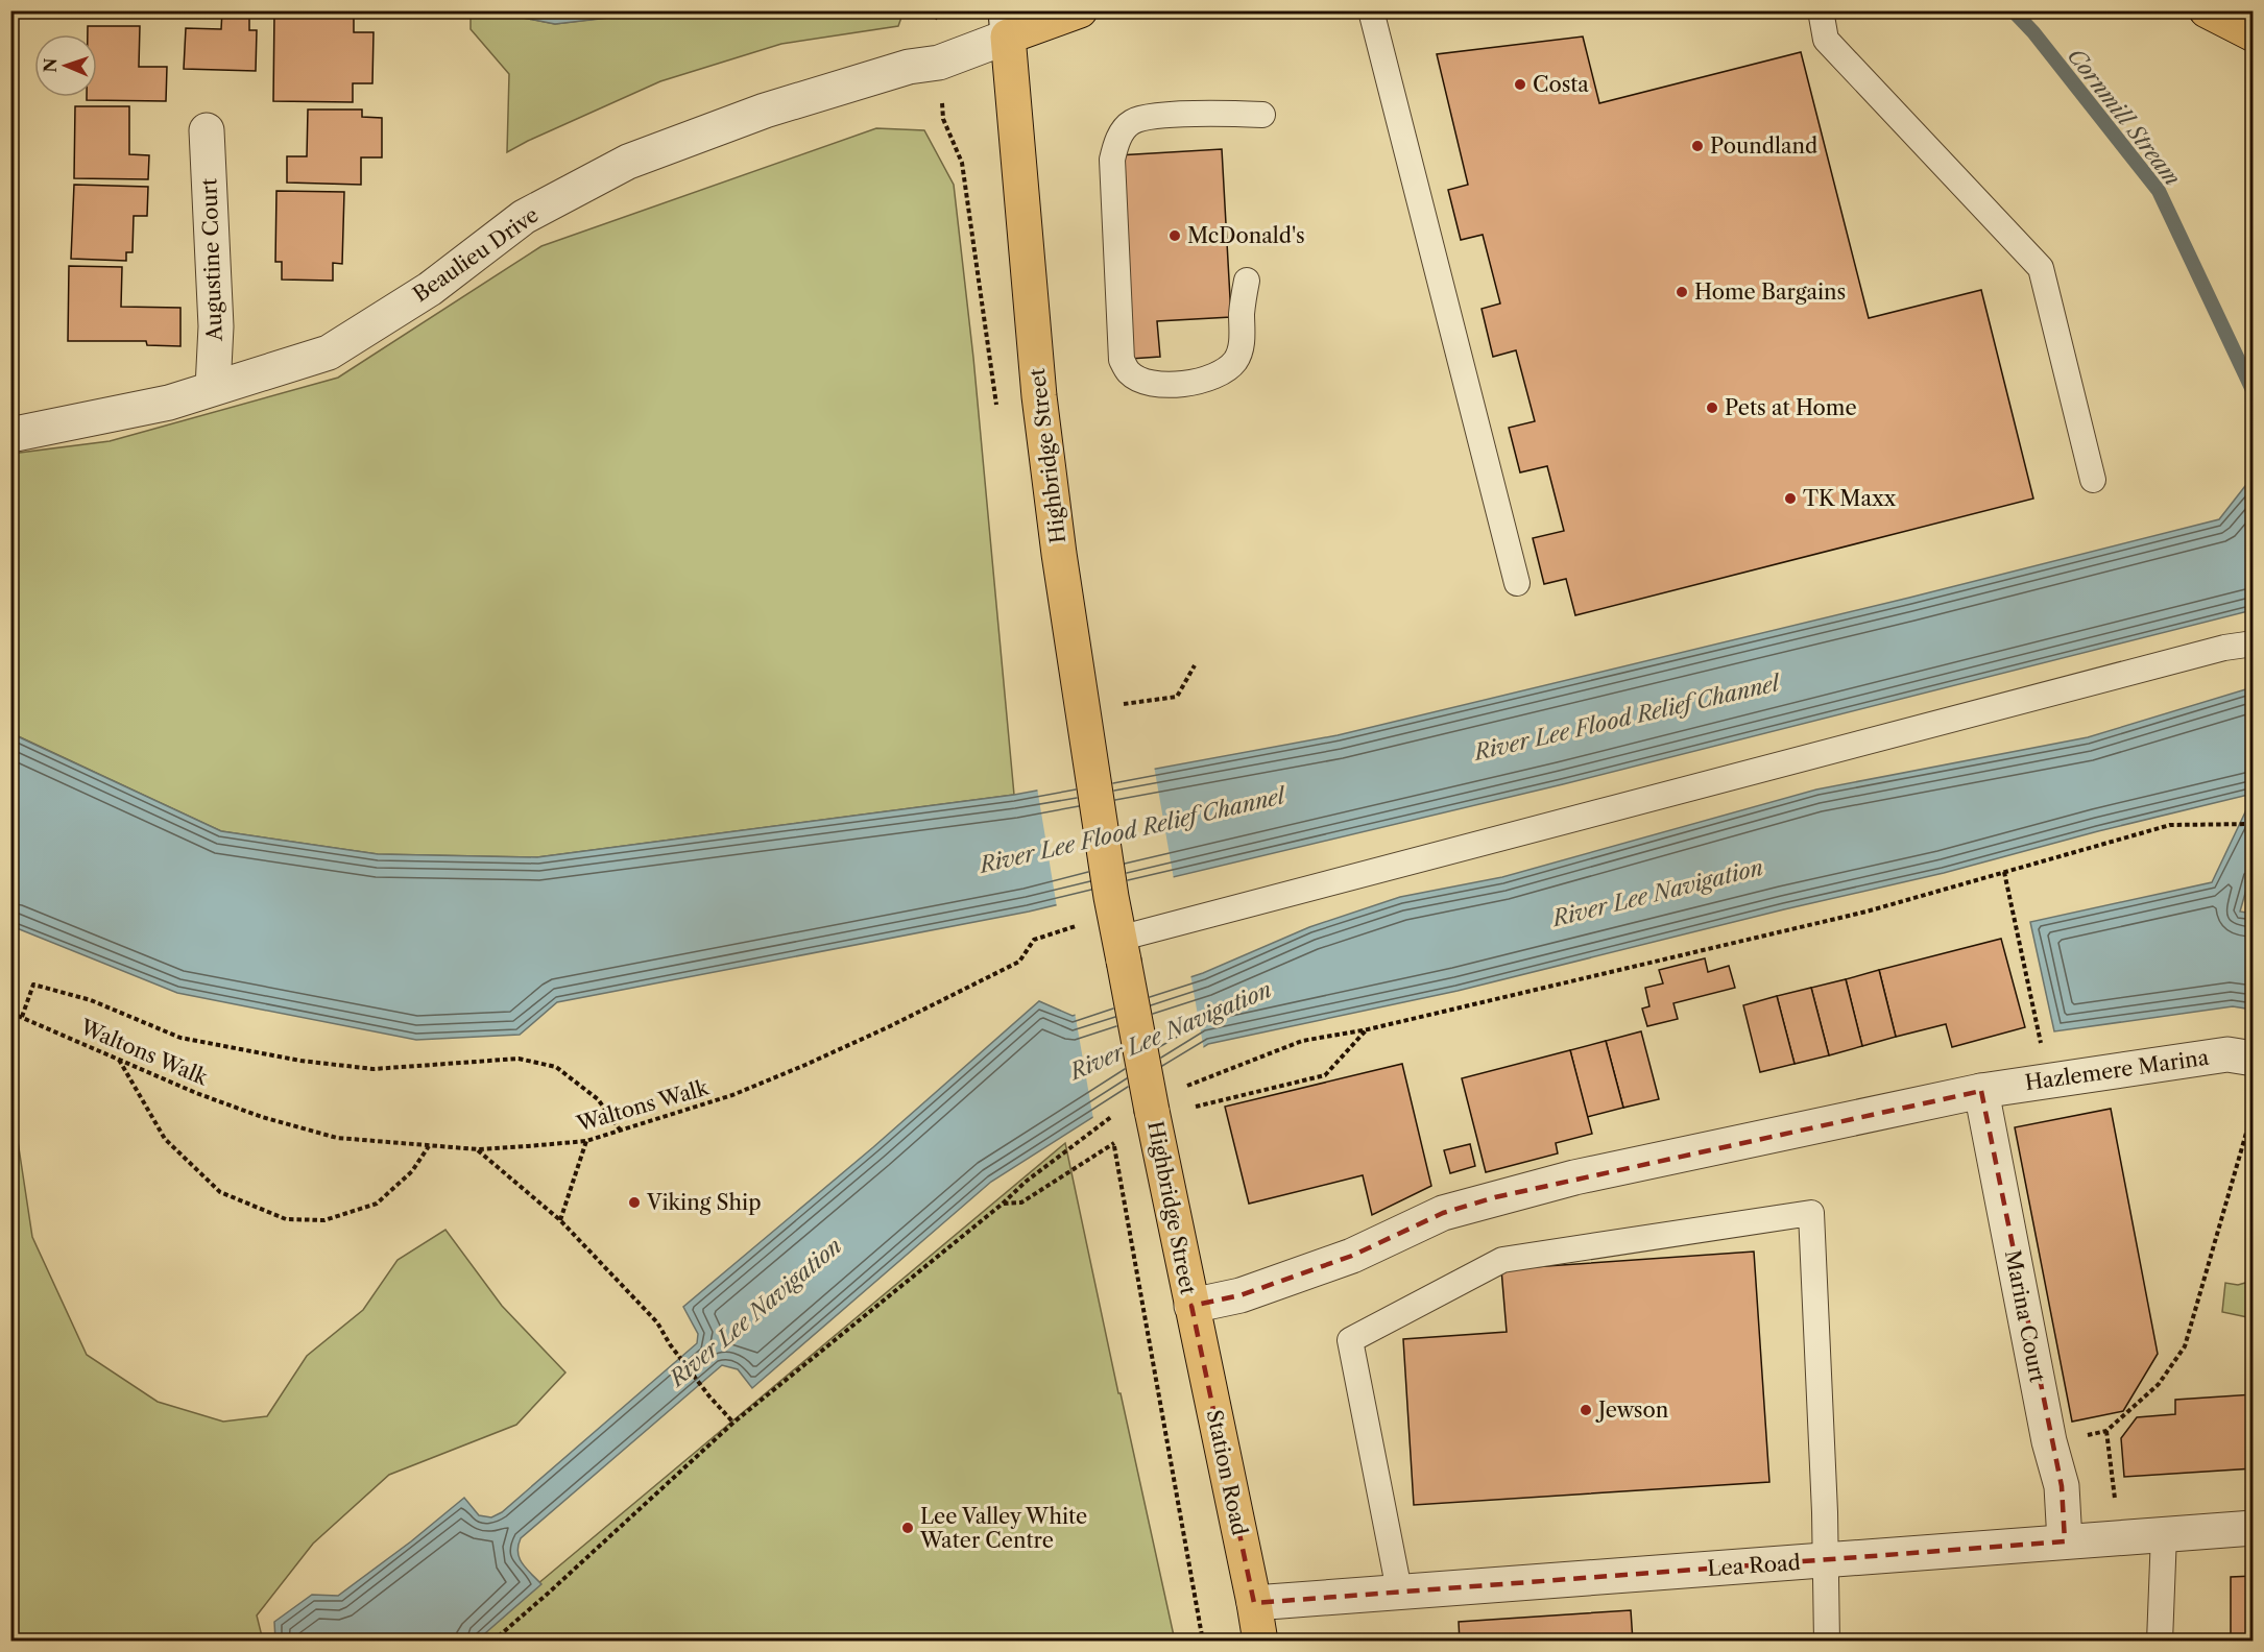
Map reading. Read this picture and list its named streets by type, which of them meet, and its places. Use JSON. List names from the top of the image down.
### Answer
{
  "streets": {
    "main road": ["Highbridge Street", "Station Road"],
    "street": [
      "Beaulieu Drive",
      "Augustine Court",
      "Hazlemere Marina",
      "Marina Court",
      "Lea Road"
    ],
    "path": ["Waltons Walk"]
  },
  "crossings": [
    ["Beaulieu Drive", "Augustine Court"],
    ["Beaulieu Drive", "Highbridge Street"],
    ["Highbridge Street", "Hazlemere Marina"],
    ["Highbridge Street", "Station Road"],
    ["Hazlemere Marina", "Marina Court"],
    ["Hazlemere Marina", "Station Road"],
    ["Marina Court", "Lea Road"],
    ["Station Road", "Lea Road"]
  ],
  "water": ["Cornmill Stream", "River Lee Flood Relief Channel", "River Lee Navigation"],
  "places": [
    "Costa",
    "Poundland",
    "McDonald's",
    "Home Bargains",
    "Pets at Home",
    "TK Maxx",
    "Viking Ship",
    "Jewson",
    "Lee Valley White Water Centre"
  ],
  "north": "left"
}
